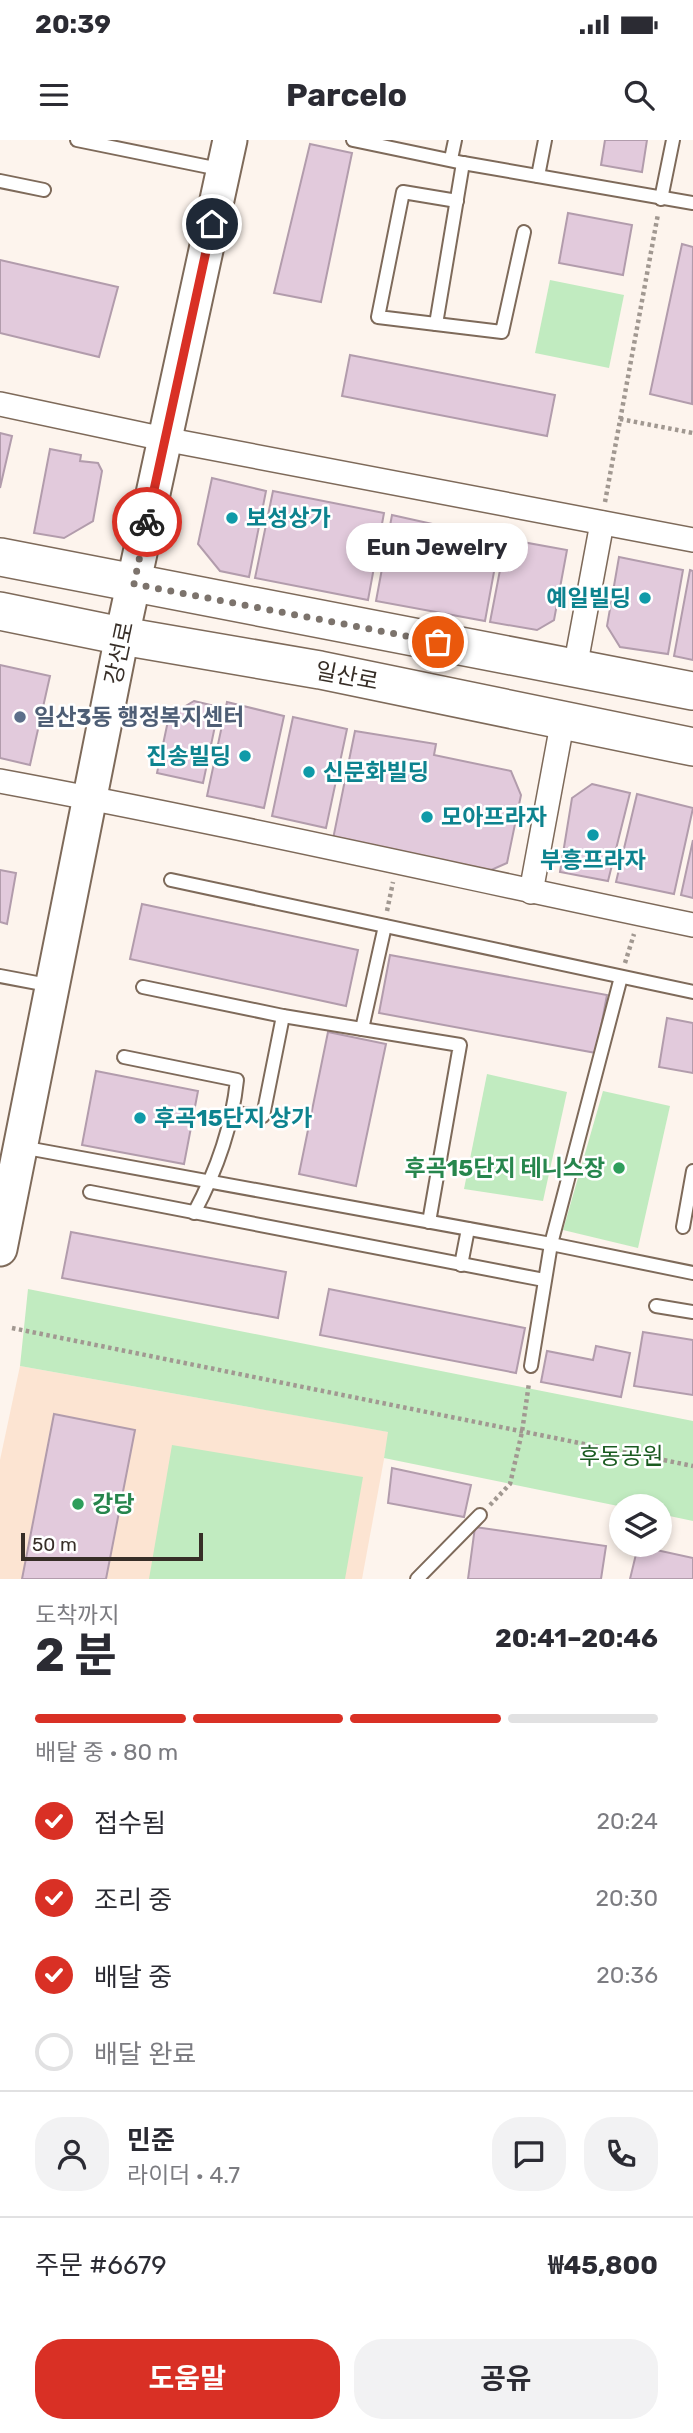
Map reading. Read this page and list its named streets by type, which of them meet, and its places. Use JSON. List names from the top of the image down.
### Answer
{
  "streets": {
    "main road": ["강선로", "일산로"]
  },
  "crossings": [
    ["강선로", "일산로"]
  ],
  "parks": ["후동공원"],
  "places": [
    "보성상가",
    "예일빌딩",
    "Eun Jewelry",
    "일산3동 행정복지센터",
    "진송빌딩",
    "신문화빌딩",
    "모아프라자",
    "부흥프라자",
    "후곡15단지 상가",
    "후곡15단지 테니스장",
    "강당"
  ],
  "scale_bar": "50 m",
  "page": {
    "status": "20:39",
    "header": "Parcelo",
    "bubble": "Eun Jewelry",
    "scale": "50 m",
    "heading": ["2 분", "도착까지", "20:41–20:46"],
    "panel": [
      "민준",
      "라이더 · 4.7",
      "주문 #6679",
      "₩45,800"
    ],
    "bar": "배달 중 · 80 m",
    "list": [
      ["접수됨", "20:24"],
      ["조리 중", "20:30"],
      ["배달 중", "20:36"],
      "배달 완료"
    ],
    "buttons": ["도움말", "공유"]
  }
}
